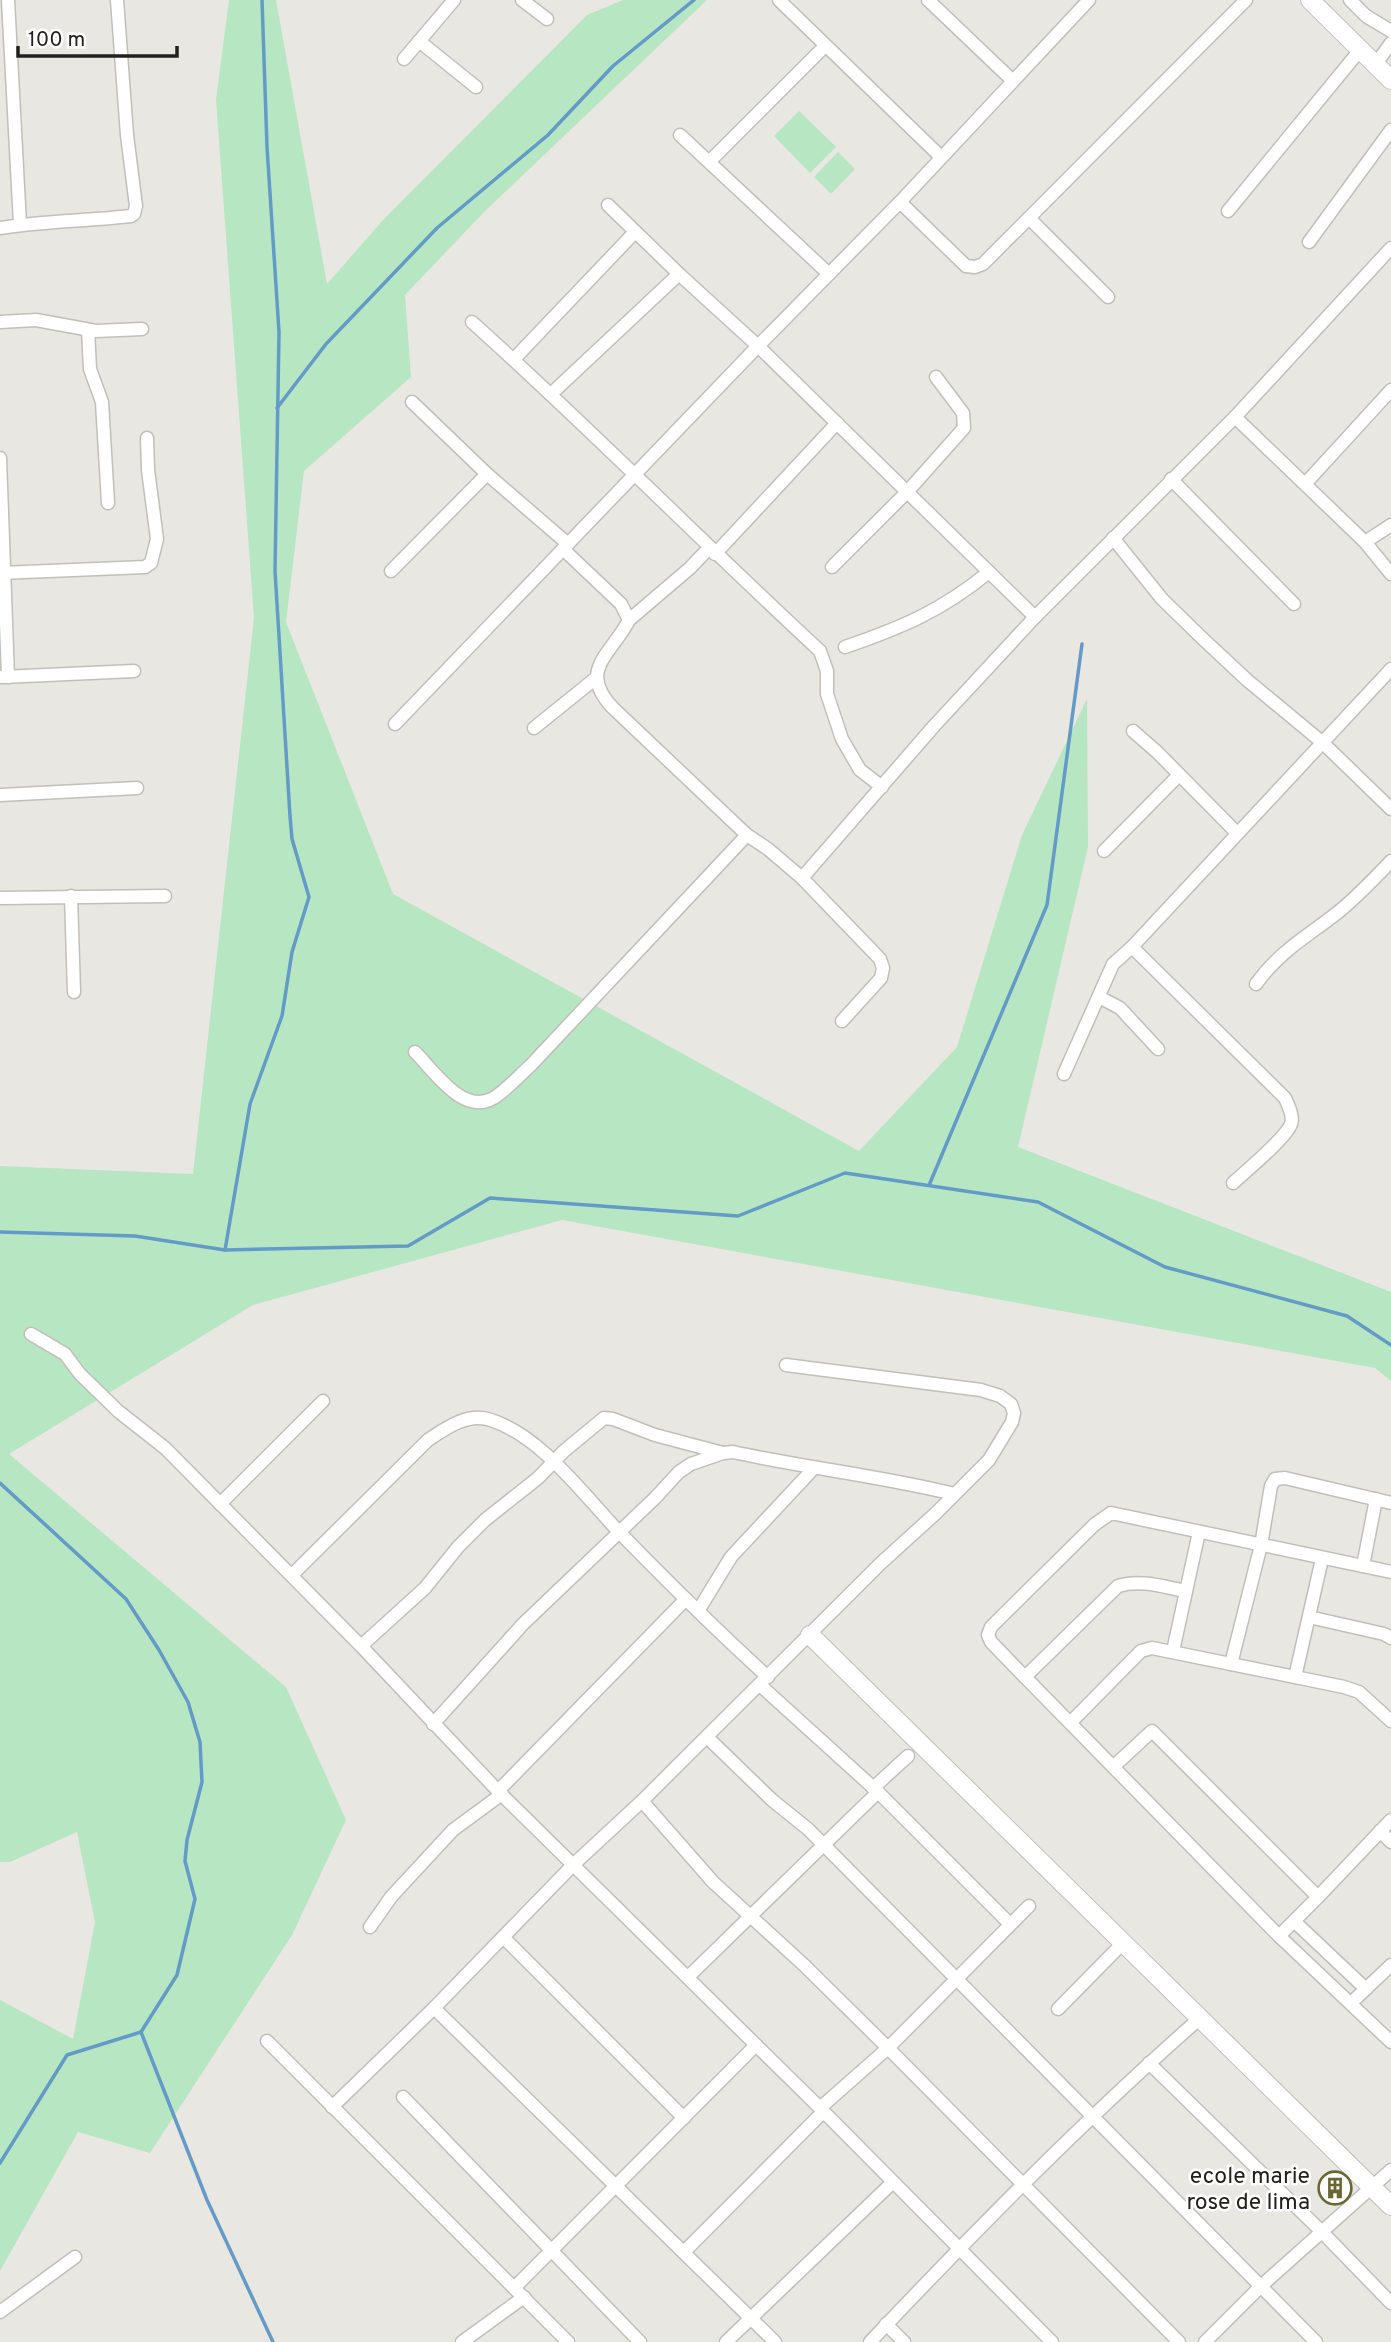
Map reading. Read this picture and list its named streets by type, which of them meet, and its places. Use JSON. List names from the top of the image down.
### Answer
{
  "places": {
    "building": ["ecole marie rose de lima"]
  },
  "scale_bar": "100 m"
}
